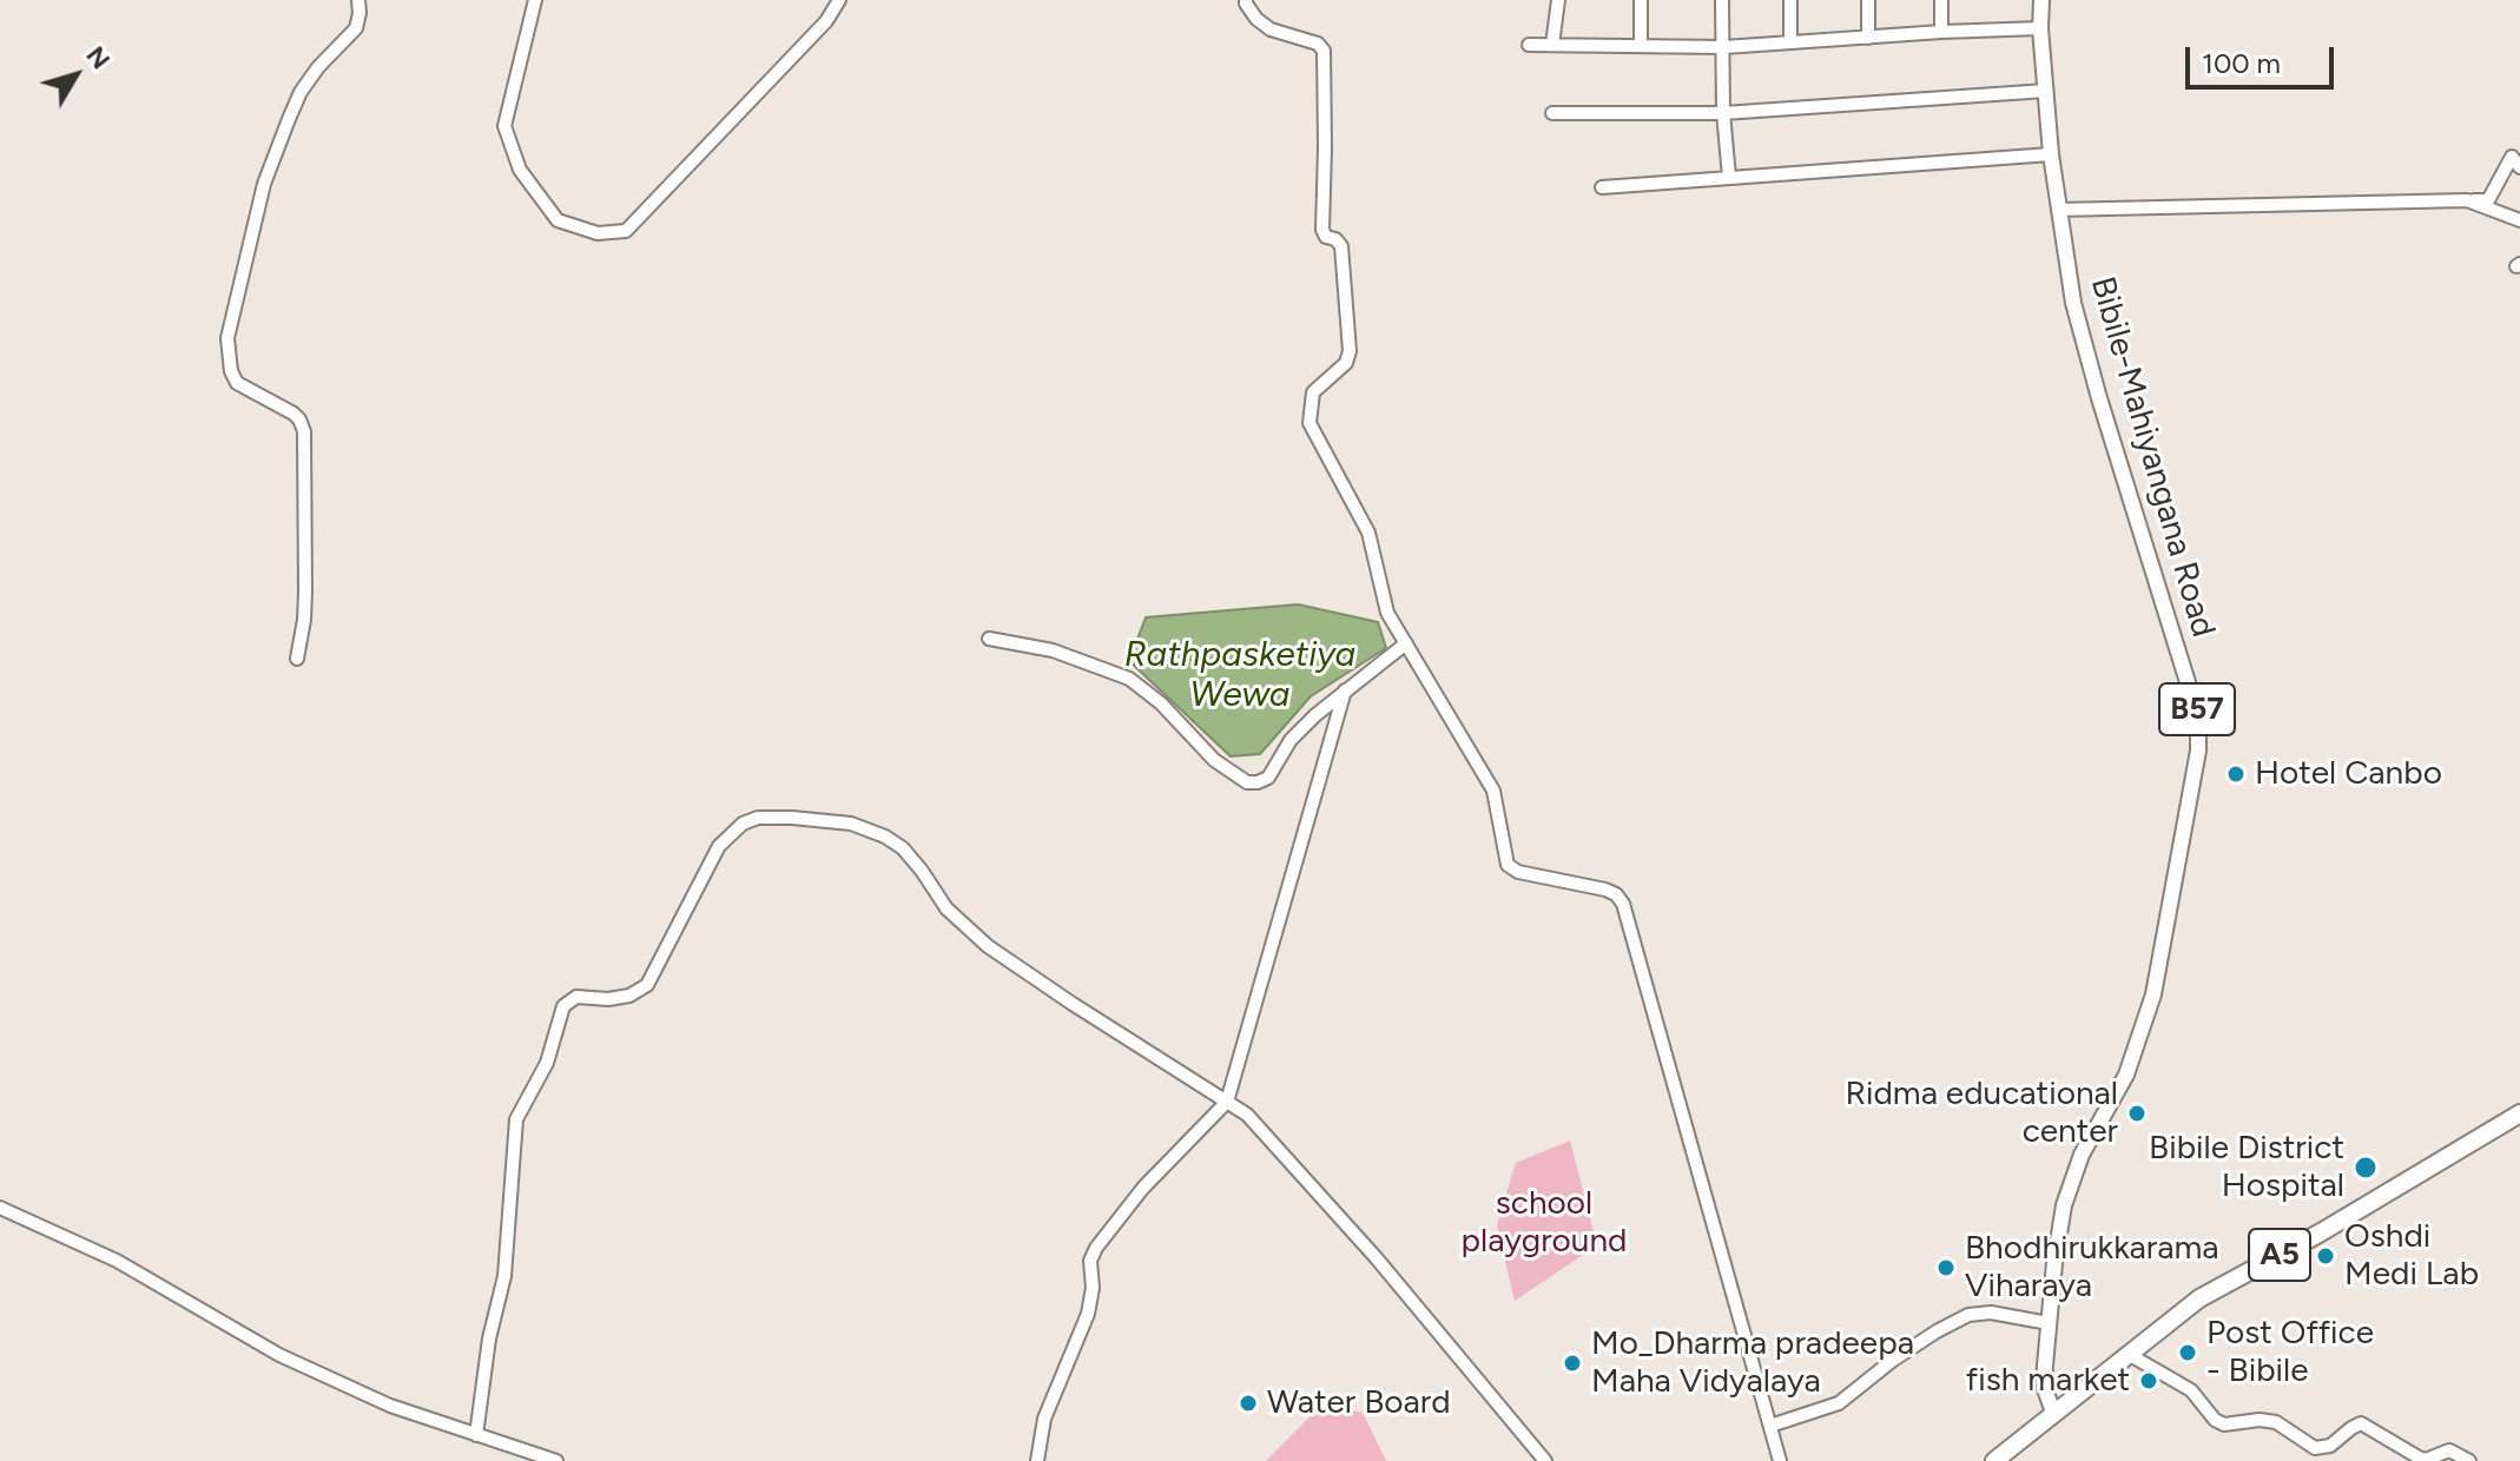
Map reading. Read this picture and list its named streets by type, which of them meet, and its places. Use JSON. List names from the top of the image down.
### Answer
{
  "streets": {
    "highway": ["A5"],
    "main road": ["Bibile-Mahiyangana Road", "B57"]
  },
  "crossings": [
    ["Bibile-Mahiyangana Road", "A5"]
  ],
  "water": ["Rathpasketiya Wewa"],
  "parks": ["school playground"],
  "places": [
    "Hotel Canbo",
    "Ridma educational center",
    "Bibile District Hospital",
    "Oshdi Medi Lab",
    "Bhodhirukkarama Viharaya",
    "Post Office - Bibile",
    "Mo_Dharma pradeepa Maha Vidyalaya",
    "fish market",
    "Water Board"
  ],
  "scale_bar": "100 m",
  "north": "top right"
}
